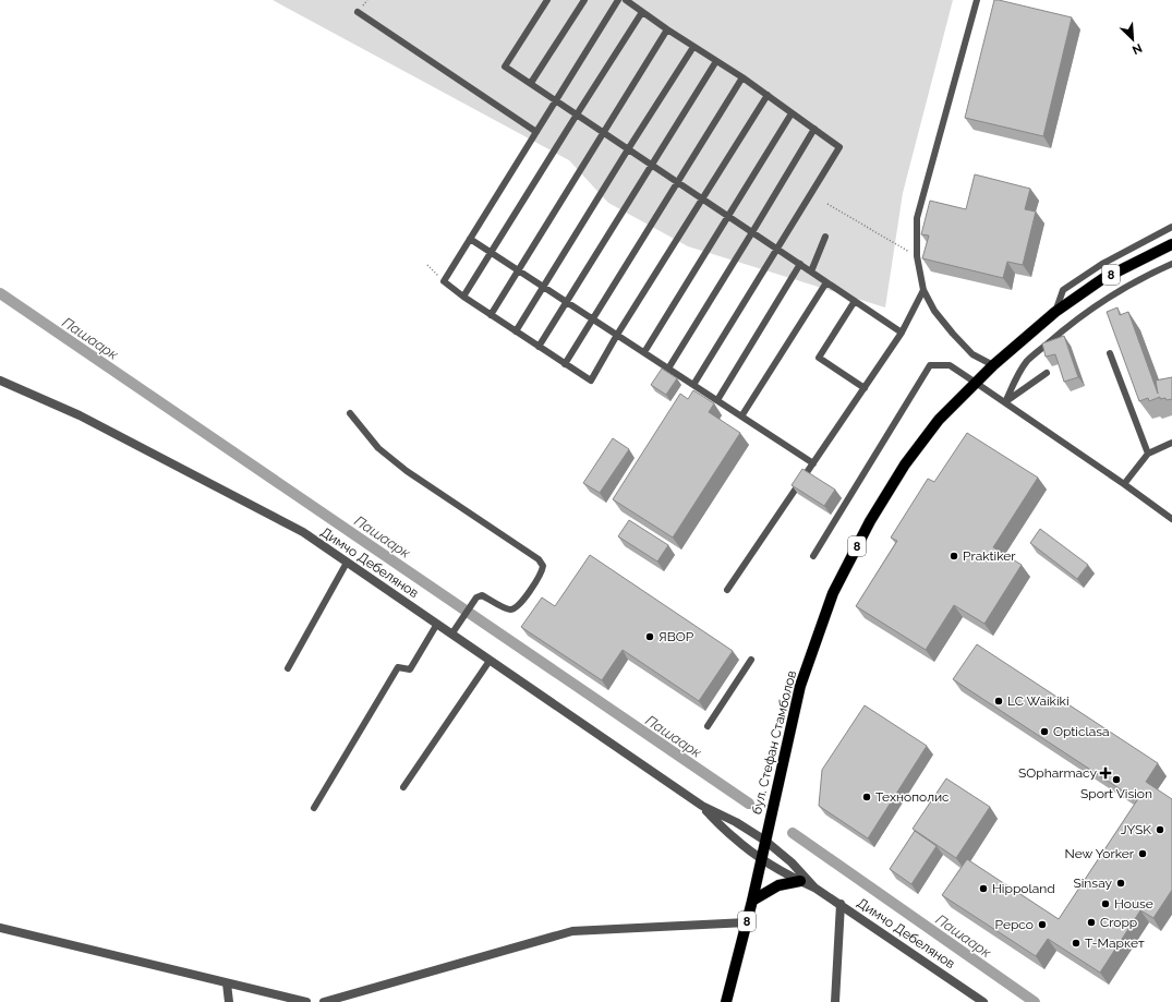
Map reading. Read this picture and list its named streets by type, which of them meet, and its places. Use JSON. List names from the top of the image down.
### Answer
{
  "streets": {
    "main road": ["8", "бул. Стефан Стамболов"],
    "street": ["Димчо Дебелянов"]
  },
  "crossings": [
    ["Димчо Дебелянов", "бул. Стефан Стамболов"]
  ],
  "water": ["Пашаарк"],
  "places": {
    "other": [
      "Praktiker",
      "ЯВОР",
      "LC Waikiki",
      "Opticlasa",
      "Sport Vision",
      "Технополис",
      "JYSK",
      "New Yorker",
      "Sinsay",
      "Hippoland",
      "House",
      "Cropp",
      "Pepco",
      "Т-Маркет"
    ],
    "health": ["SOpharmacy"]
  },
  "north": "bottom right"
}
